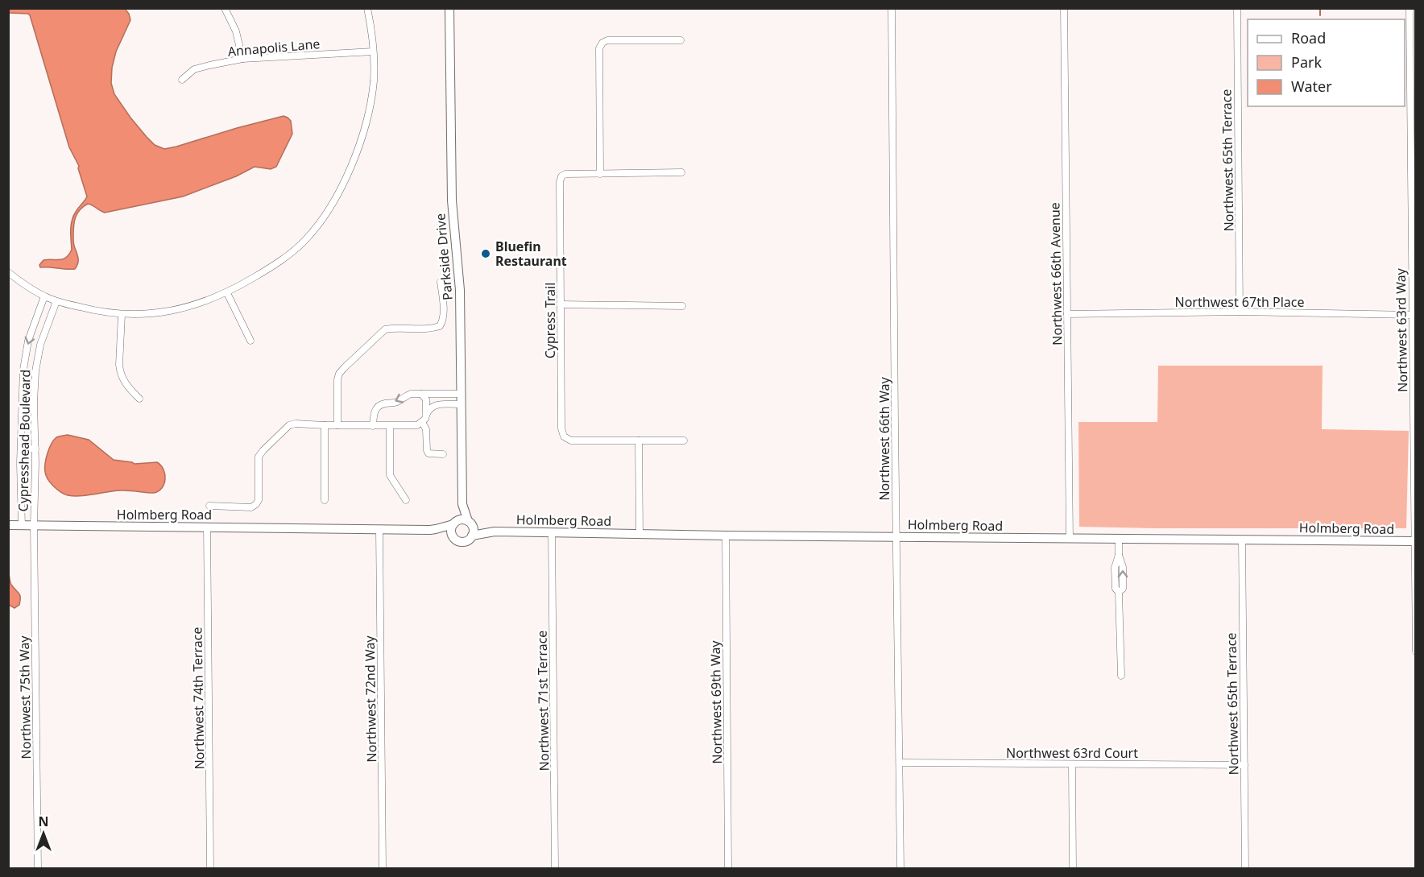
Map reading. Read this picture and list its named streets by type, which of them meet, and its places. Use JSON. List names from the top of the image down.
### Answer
{
  "streets": {
    "street": [
      "Annapolis Lane",
      "Northwest 65th Terrace",
      "Parkside Drive",
      "Northwest 66th Avenue",
      "Northwest 67th Place",
      "Cypress Trail",
      "Northwest 63rd Way",
      "Northwest 66th Way",
      "Cypresshead Boulevard",
      "Holmberg Road",
      "Northwest 75th Way",
      "Northwest 74th Terrace",
      "Northwest 72nd Way",
      "Northwest 71st Terrace",
      "Northwest 69th Way",
      "Northwest 63rd Court"
    ]
  },
  "crossings": [
    ["Northwest 65th Terrace", "Northwest 67th Place"],
    ["Northwest 65th Terrace", "Holmberg Road"],
    ["Northwest 65th Terrace", "Northwest 63rd Court"],
    ["Parkside Drive", "Holmberg Road"],
    ["Northwest 66th Avenue", "Northwest 67th Place"],
    ["Northwest 66th Avenue", "Holmberg Road"],
    ["Northwest 67th Place", "Northwest 63rd Way"],
    ["Northwest 63rd Way", "Holmberg Road"],
    ["Northwest 66th Way", "Holmberg Road"],
    ["Northwest 66th Way", "Northwest 63rd Court"],
    ["Cypresshead Boulevard", "Holmberg Road"],
    ["Cypresshead Boulevard", "Northwest 75th Way"],
    ["Holmberg Road", "Northwest 75th Way"],
    ["Holmberg Road", "Northwest 74th Terrace"],
    ["Holmberg Road", "Northwest 72nd Way"],
    ["Holmberg Road", "Northwest 71st Terrace"],
    ["Holmberg Road", "Northwest 69th Way"]
  ],
  "places": ["Bluefin Restaurant"],
  "legend": ["Road", "Park", "Water"],
  "north": "top"
}
